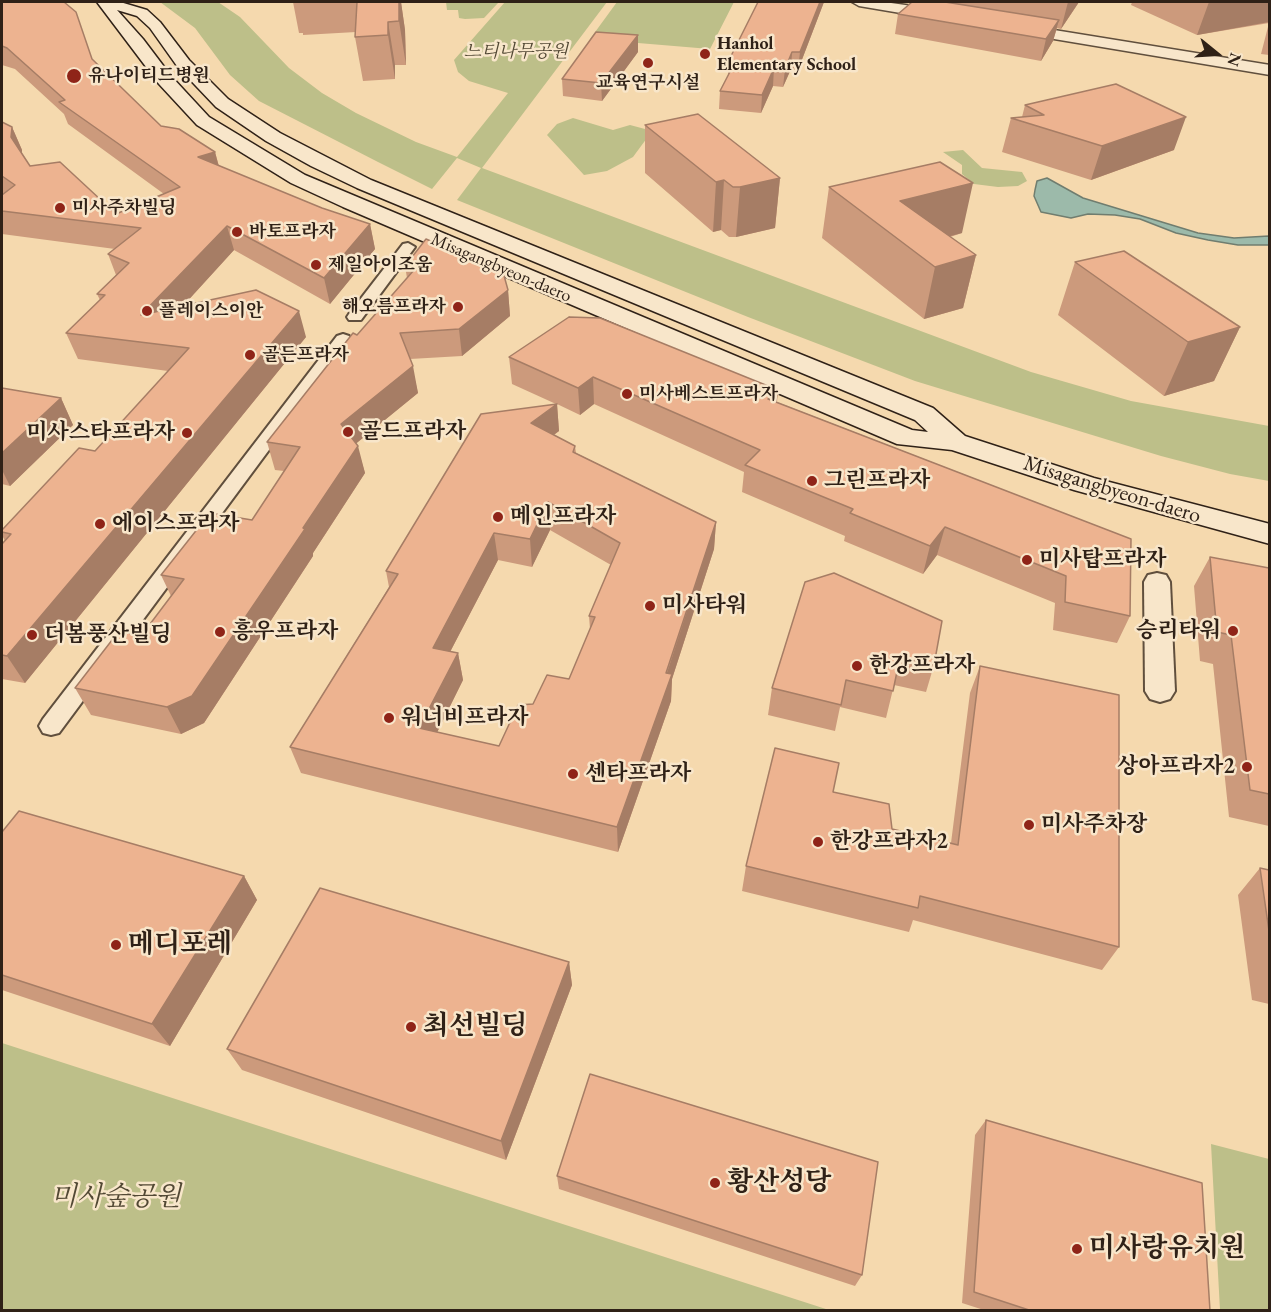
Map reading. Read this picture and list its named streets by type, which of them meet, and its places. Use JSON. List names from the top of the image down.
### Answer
{
  "streets": {
    "main road": ["Misagangbyeon-daero"]
  },
  "parks": ["느티나무공원", "미사숲공원"],
  "places": [
    "Hanhol Elementary School",
    "교육연구시설",
    "유나이티드병원",
    "미사주차빌딩",
    "바토프라자",
    "제일아이조움",
    "해오름프라자",
    "플레이스이안",
    "골든프라자",
    "미사베스트프라자",
    "골드프라자",
    "미사스타프라자",
    "그린프라자",
    "메인프라자",
    "에이스프라자",
    "미사탑프라자",
    "미사타워",
    "승리타워",
    "흥우프라자",
    "더봄풍산빌딩",
    "한강프라자",
    "워너비프라자",
    "상아프라자2",
    "센타프라자",
    "미사주차장",
    "한강프라자2",
    "메디포레",
    "최선빌딩",
    "황산성당",
    "미사랑유치원"
  ],
  "north": "right"
}
